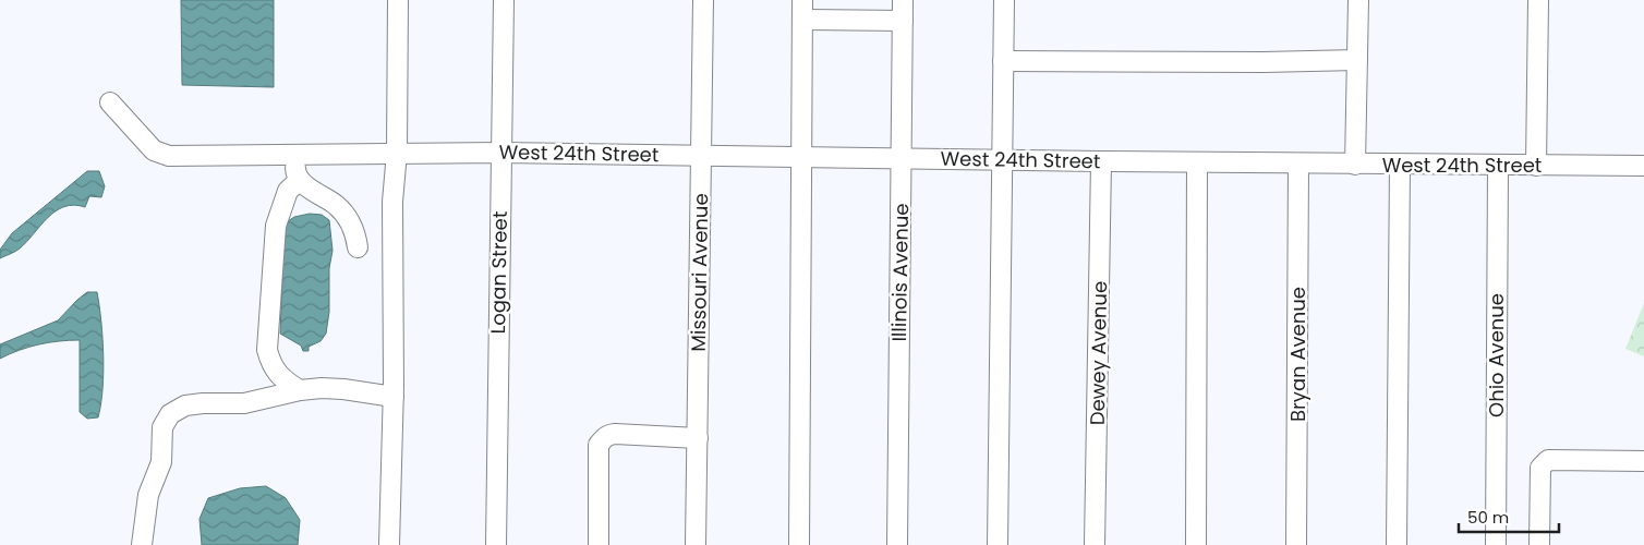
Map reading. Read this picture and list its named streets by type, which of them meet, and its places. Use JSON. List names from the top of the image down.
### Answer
{
  "streets": {
    "street": [
      "West 24th Street",
      "Logan Street",
      "Missouri Avenue",
      "Illinois Avenue",
      "Dewey Avenue",
      "Bryan Avenue",
      "Ohio Avenue"
    ]
  },
  "crossings": [
    ["West 24th Street", "Logan Street"],
    ["West 24th Street", "Missouri Avenue"],
    ["West 24th Street", "Illinois Avenue"],
    ["West 24th Street", "Dewey Avenue"],
    ["West 24th Street", "Bryan Avenue"],
    ["West 24th Street", "Ohio Avenue"]
  ],
  "scale_bar": "50 m"
}
